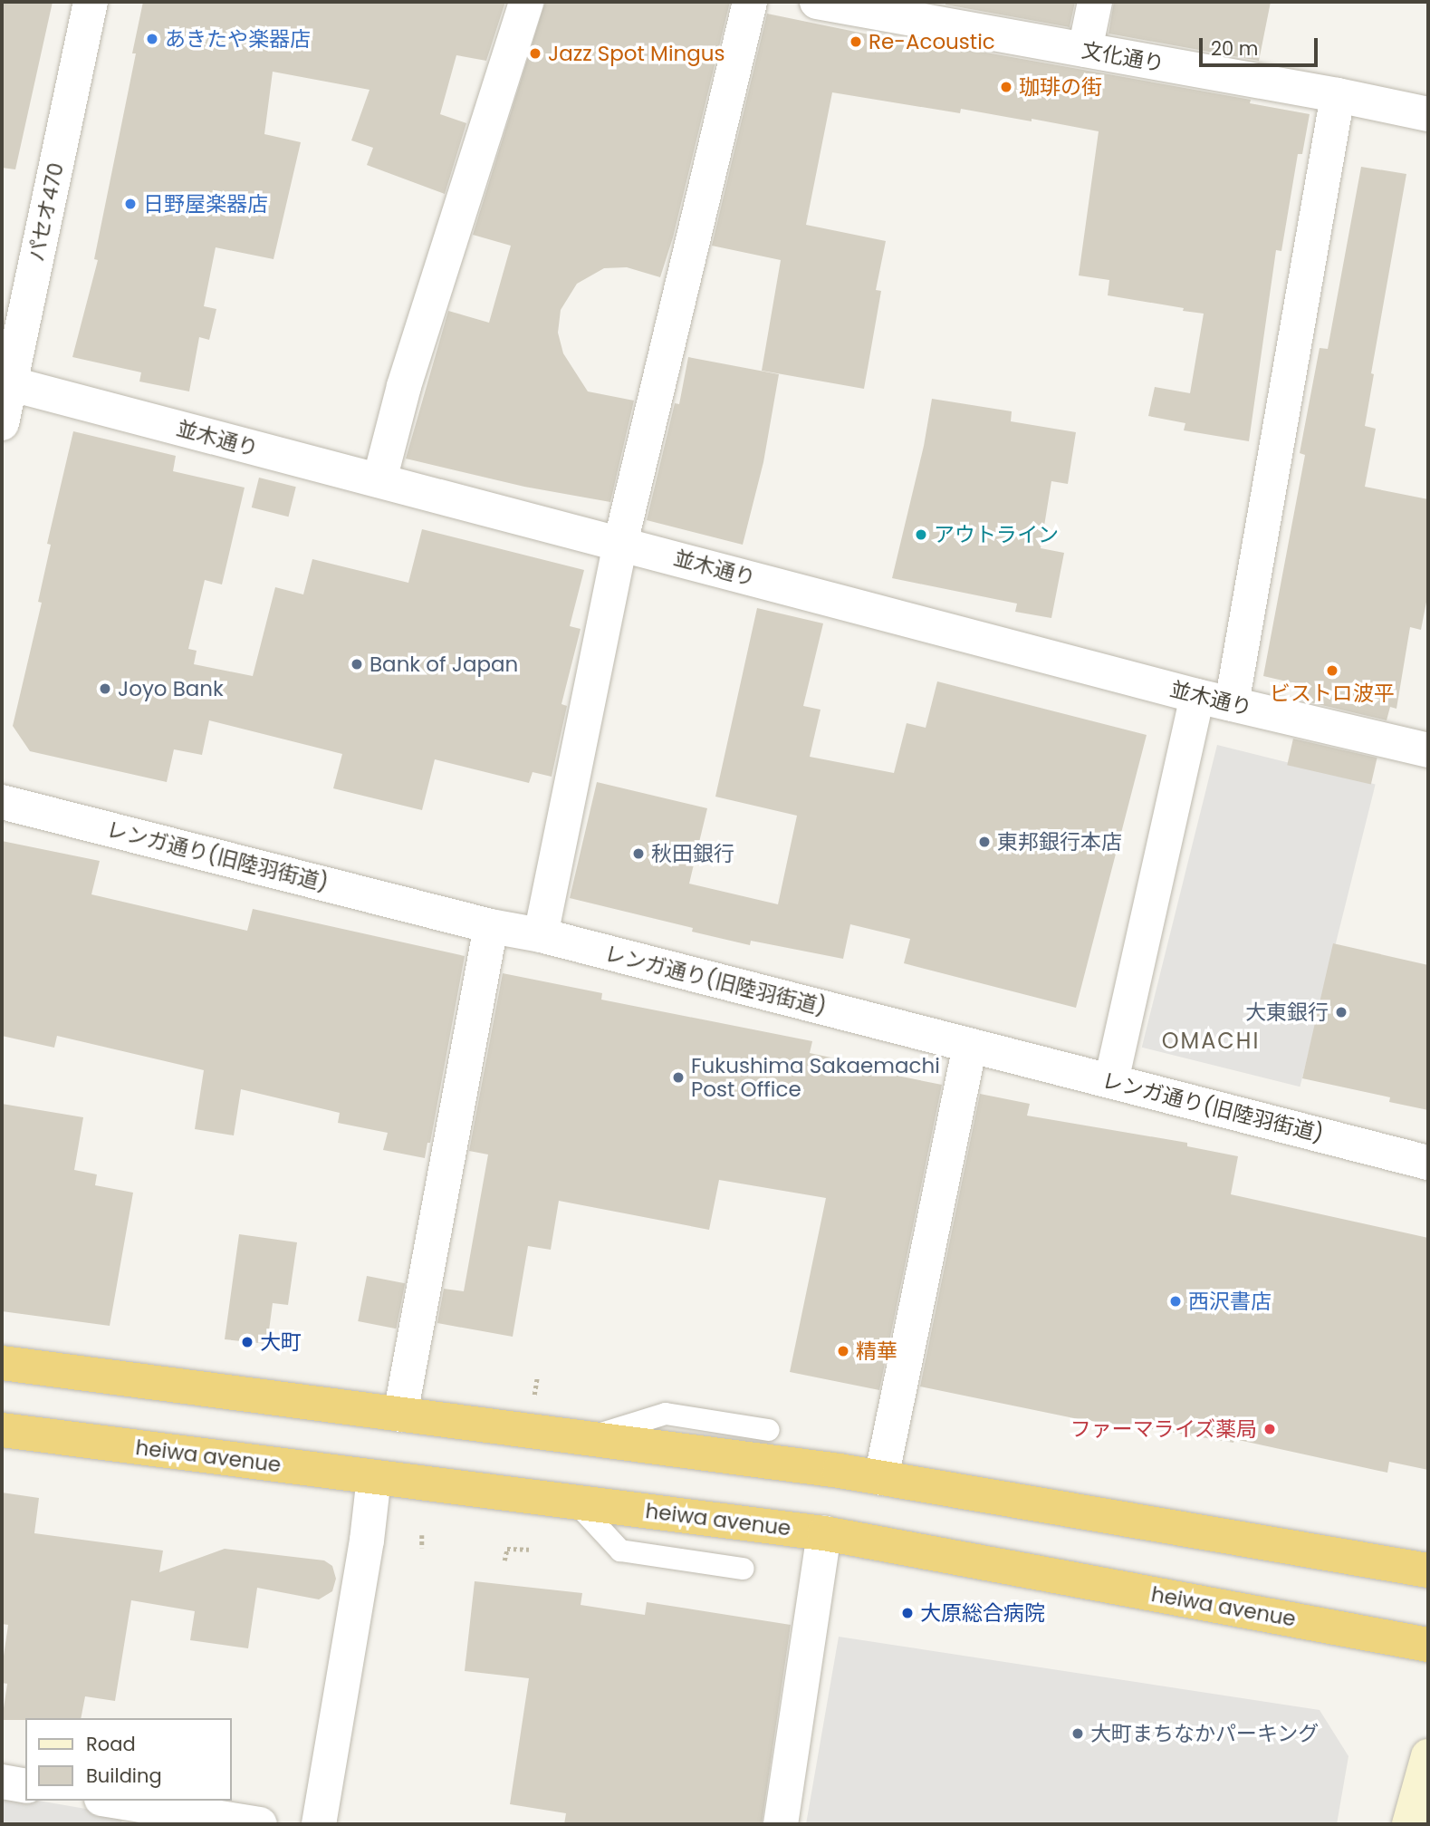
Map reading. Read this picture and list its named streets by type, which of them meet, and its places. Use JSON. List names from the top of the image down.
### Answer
{
  "streets": {
    "highway": ["heiwa avenue"],
    "street": [
      "文化通り",
      "パセオ470",
      "並木通り",
      "レンガ通り(旧陸羽街道)"
    ]
  },
  "crossings": [
    ["パセオ470", "並木通り"]
  ],
  "districts": ["OMACHI"],
  "places": [
    "あきたや楽器店",
    "Re-Acoustic",
    "Jazz Spot Mingus",
    "珈琲の街",
    "日野屋楽器店",
    "アウトライン",
    "Bank of Japan",
    "ビストロ波平",
    "Joyo Bank",
    "東邦銀行本店",
    "秋田銀行",
    "大東銀行",
    "Fukushima Sakaemachi Post Office",
    "西沢書店",
    "大町",
    "精華",
    "ファーマライズ薬局",
    "大原総合病院",
    "大町まちなかパーキング"
  ],
  "legend": ["Road", "Building"],
  "scale_bar": "20 m"
}
